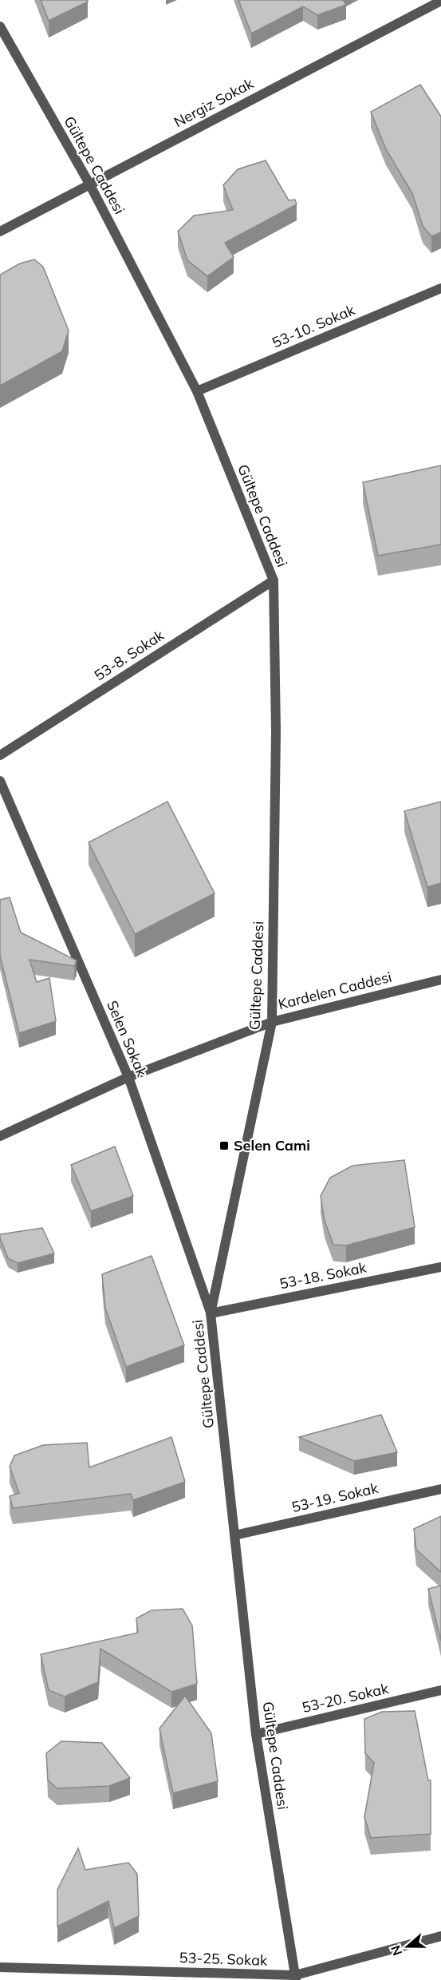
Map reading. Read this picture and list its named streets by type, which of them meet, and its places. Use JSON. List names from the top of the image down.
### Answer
{
  "streets": {
    "street": [
      "Nergiz Sokak",
      "Gültepe Caddesi",
      "53-10. Sokak",
      "53-8. Sokak",
      "Kardelen Caddesi",
      "Selen Sokak",
      "53-18. Sokak",
      "53-19. Sokak",
      "53-20. Sokak",
      "53-25. Sokak"
    ]
  },
  "crossings": [
    ["Nergiz Sokak", "Gültepe Caddesi"],
    ["Gültepe Caddesi", "53-10. Sokak"],
    ["Gültepe Caddesi", "53-8. Sokak"],
    ["Gültepe Caddesi", "Kardelen Caddesi"],
    ["Gültepe Caddesi", "Selen Sokak"],
    ["Gültepe Caddesi", "53-18. Sokak"],
    ["Gültepe Caddesi", "53-19. Sokak"],
    ["Gültepe Caddesi", "53-20. Sokak"],
    ["Gültepe Caddesi", "53-25. Sokak"],
    ["Kardelen Caddesi", "Selen Sokak"],
    ["Selen Sokak", "53-18. Sokak"]
  ],
  "places": {
    "transit": ["Selen Cami"]
  },
  "north": "left"
}
